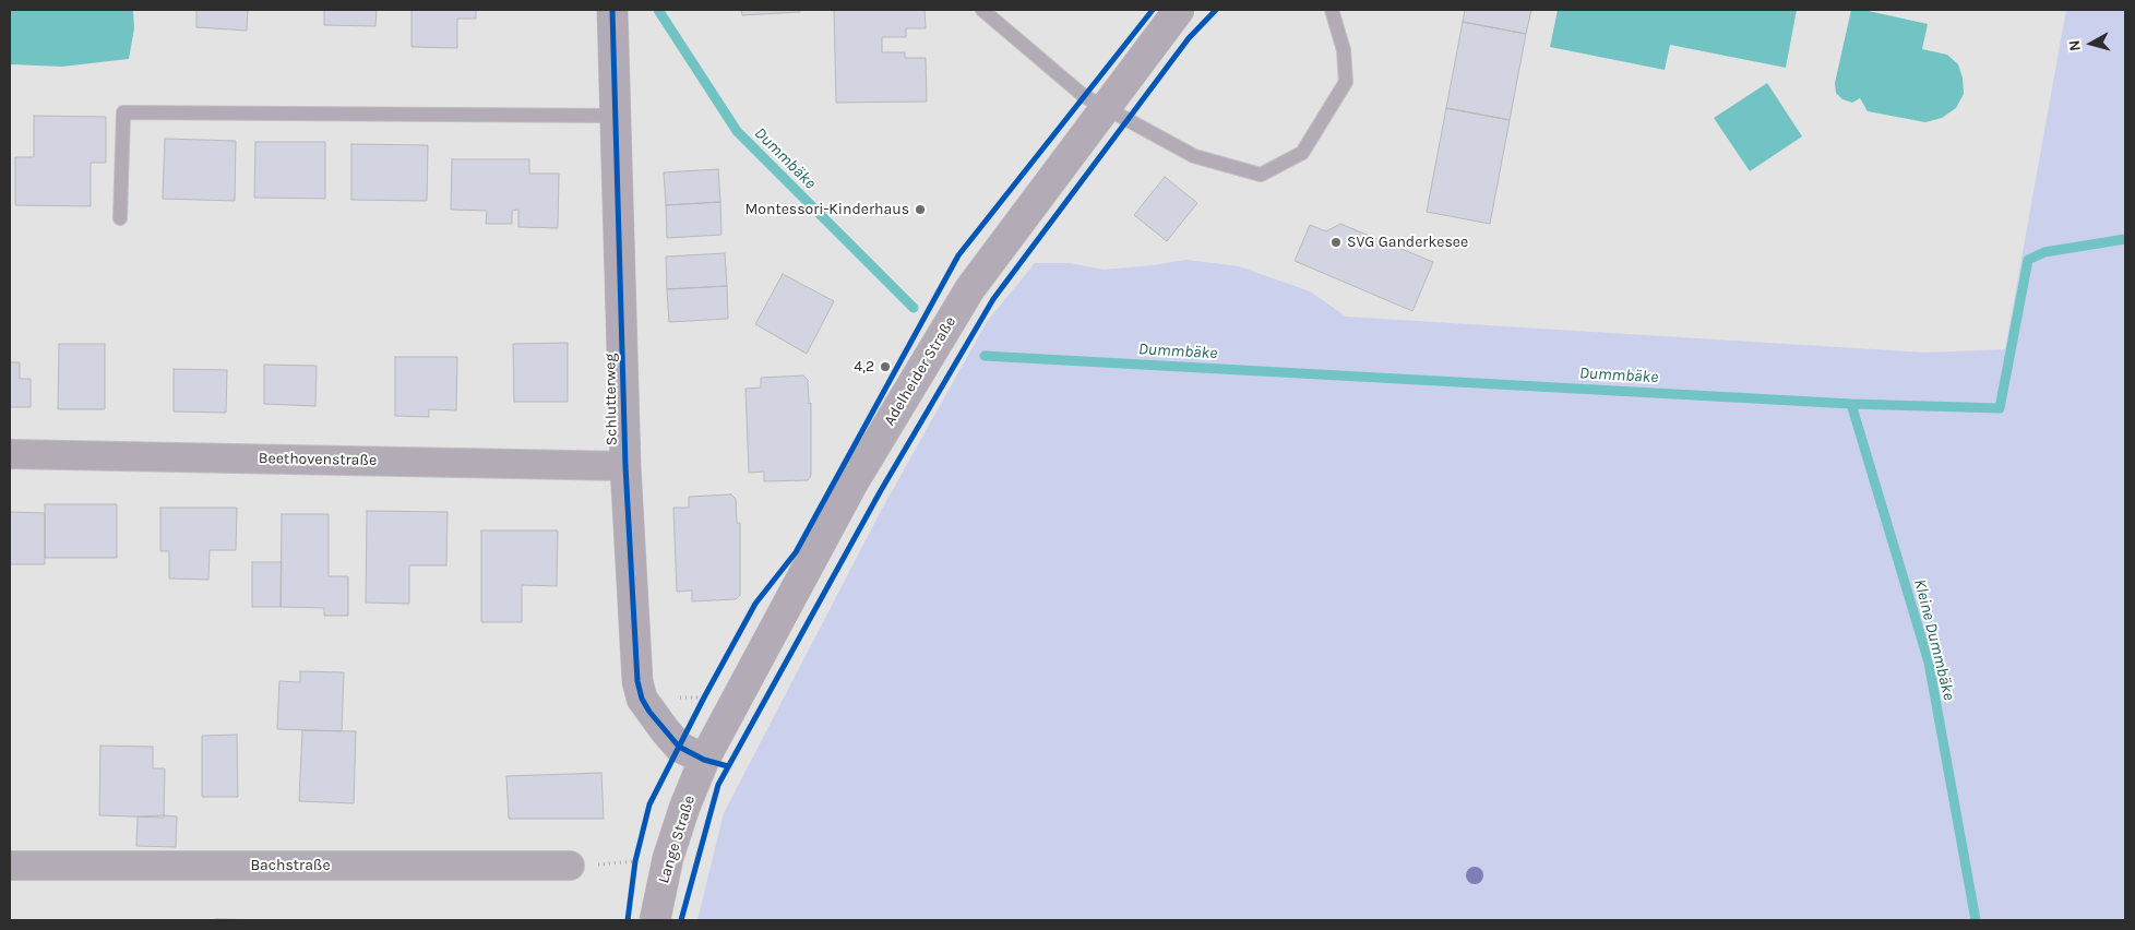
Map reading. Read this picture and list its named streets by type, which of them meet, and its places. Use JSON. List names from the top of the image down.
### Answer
{
  "streets": {
    "street": [
      "Adelheider Straße",
      "Schlutterweg",
      "Beethovenstraße",
      "Lange Straße",
      "Bachstraße"
    ]
  },
  "crossings": [
    ["Adelheider Straße", "Schlutterweg"],
    ["Adelheider Straße", "Lange Straße"],
    ["Schlutterweg", "Beethovenstraße"],
    ["Schlutterweg", "Lange Straße"]
  ],
  "water": ["Dummbäke", "Kleine Dummbäke"],
  "places": ["Montessori-Kinderhaus", "SVG Ganderkesee", "4,2"],
  "north": "left"
}
